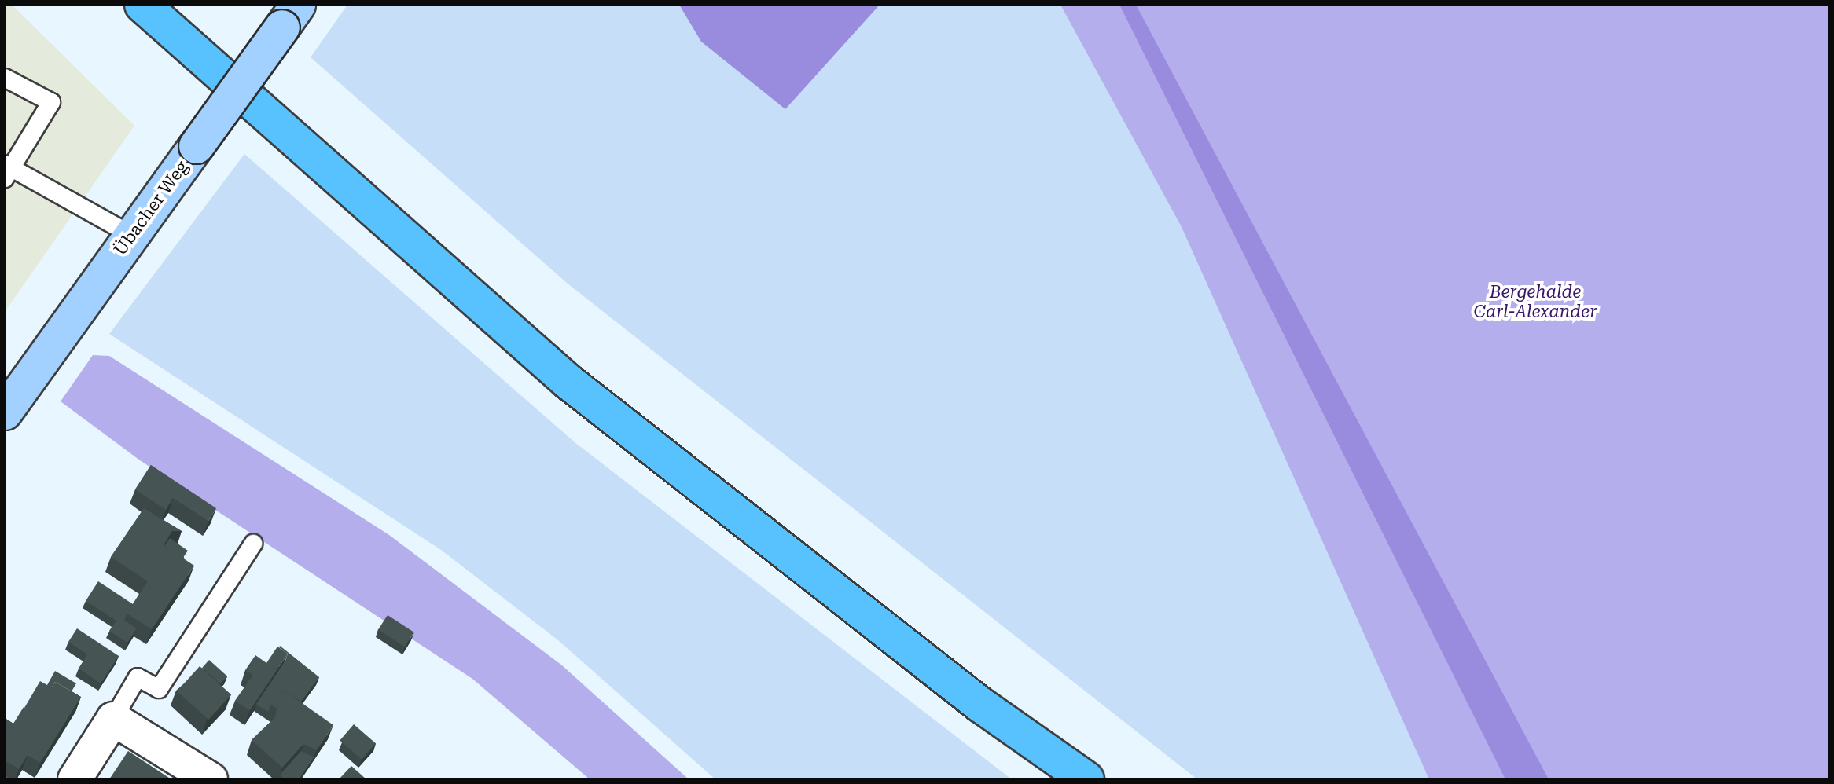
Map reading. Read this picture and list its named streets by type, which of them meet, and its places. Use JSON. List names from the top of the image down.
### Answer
{
  "streets": {
    "street": ["Übacher Weg"]
  },
  "parks": ["Bergehalde Carl-Alexander"]
}
